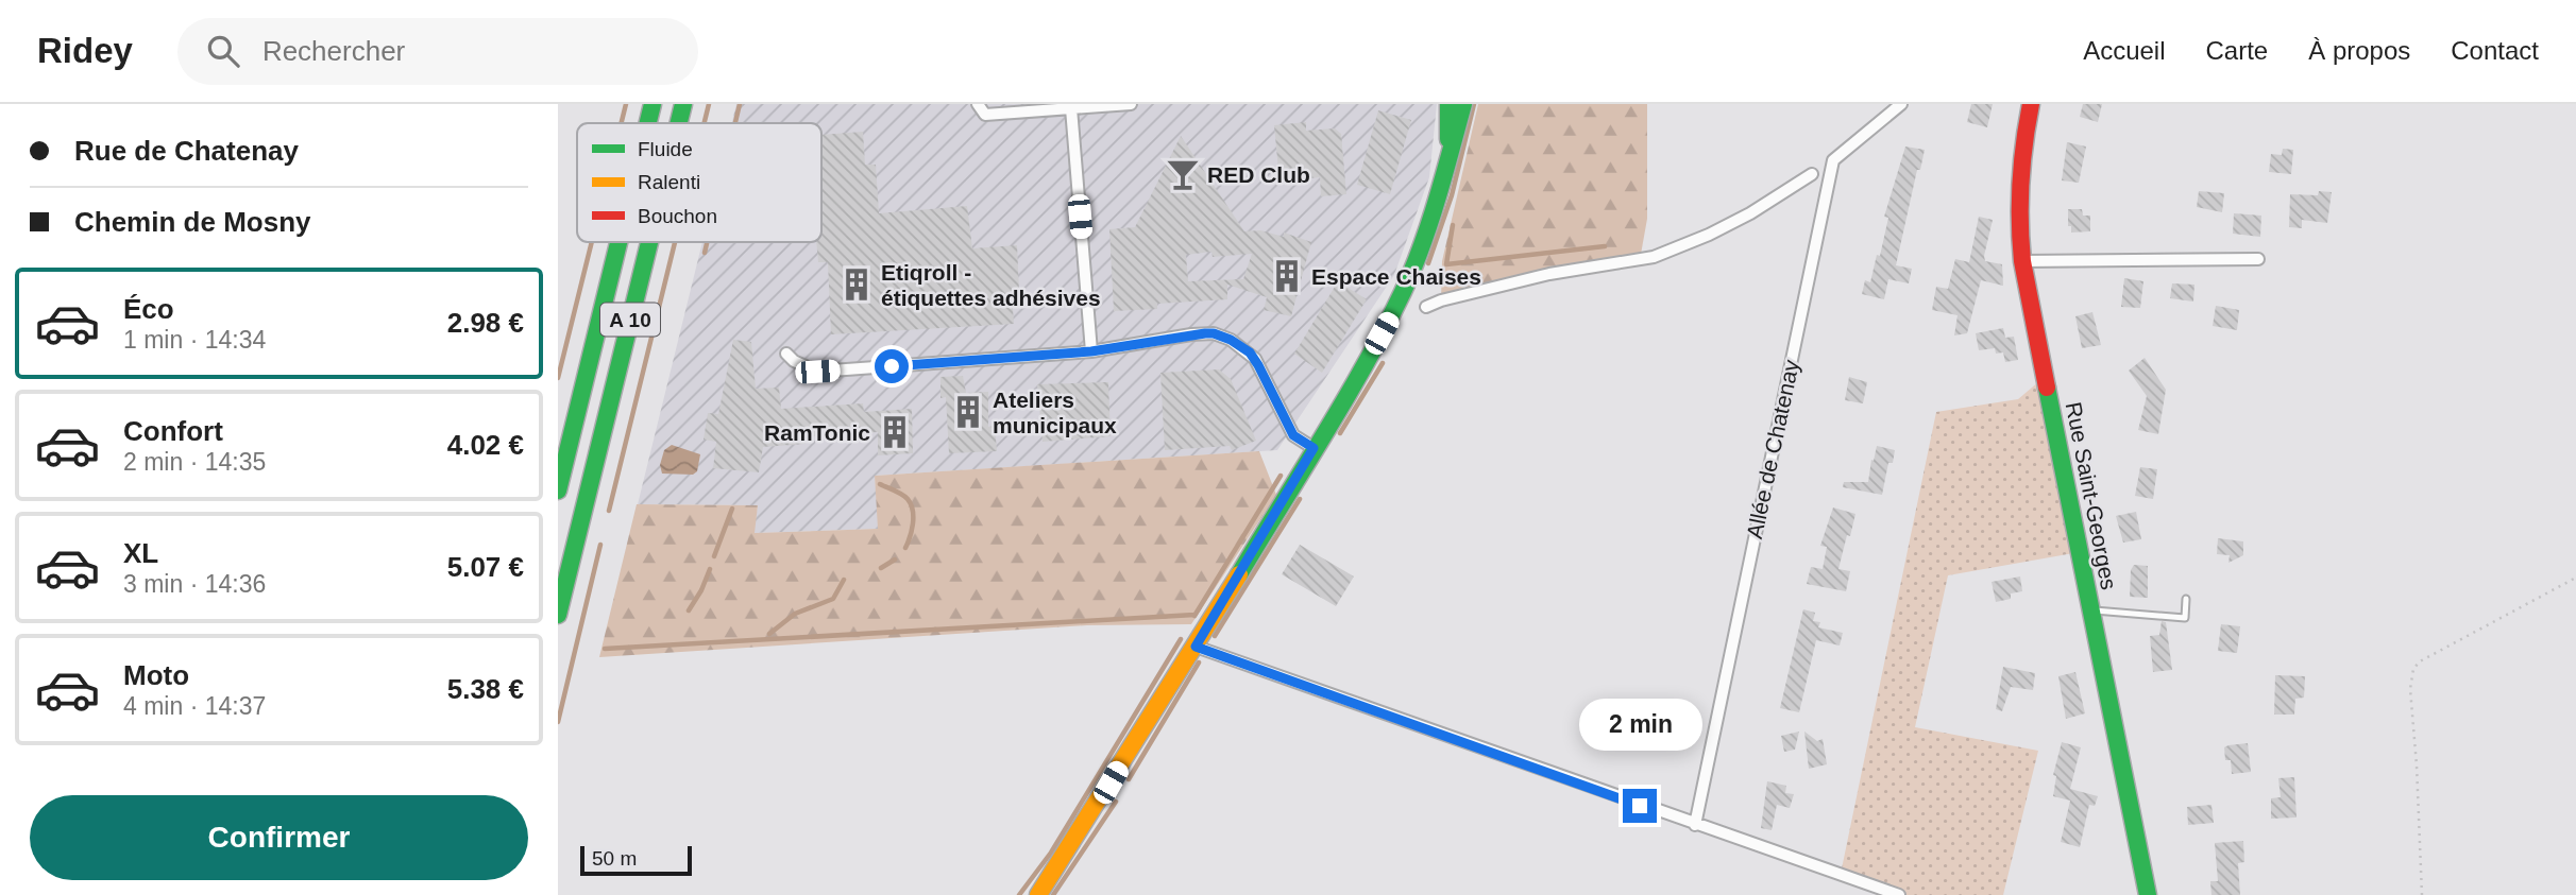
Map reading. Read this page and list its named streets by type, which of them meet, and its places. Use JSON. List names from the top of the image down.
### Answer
{
  "streets": {
    "main road": ["A 10", "Rue Saint-Georges"],
    "street": ["Allée de Chatenay"]
  },
  "places": {
    "bar": ["RED Club"],
    "building": [
      "Espace Chaises",
      "Etiqroll - étiquettes adhésives",
      "Ateliers municipaux",
      "RamTonic"
    ]
  },
  "legend": ["Fluide", "Ralenti", "Bouchon"],
  "scale_bar": "50 m",
  "page": {
    "header": "Ridey",
    "search": "Rechercher",
    "nav": [
      "Accueil",
      "Carte",
      "À propos",
      "Contact"
    ],
    "banner": ["Rue de Chatenay", "Chemin de Mosny"],
    "list": [
      {
        "name": "Éco",
        "note": "1 min · 14:34",
        "value": "2.98 €"
      },
      {
        "name": "Confort",
        "note": "2 min · 14:35",
        "value": "4.02 €"
      },
      {
        "name": "XL",
        "note": "3 min · 14:36",
        "value": "5.07 €"
      },
      {
        "name": "Moto",
        "note": "4 min · 14:37",
        "value": "5.38 €"
      }
    ],
    "bubble": "2 min",
    "buttons": "Confirmer",
    "scale": "50 m"
  }
}
